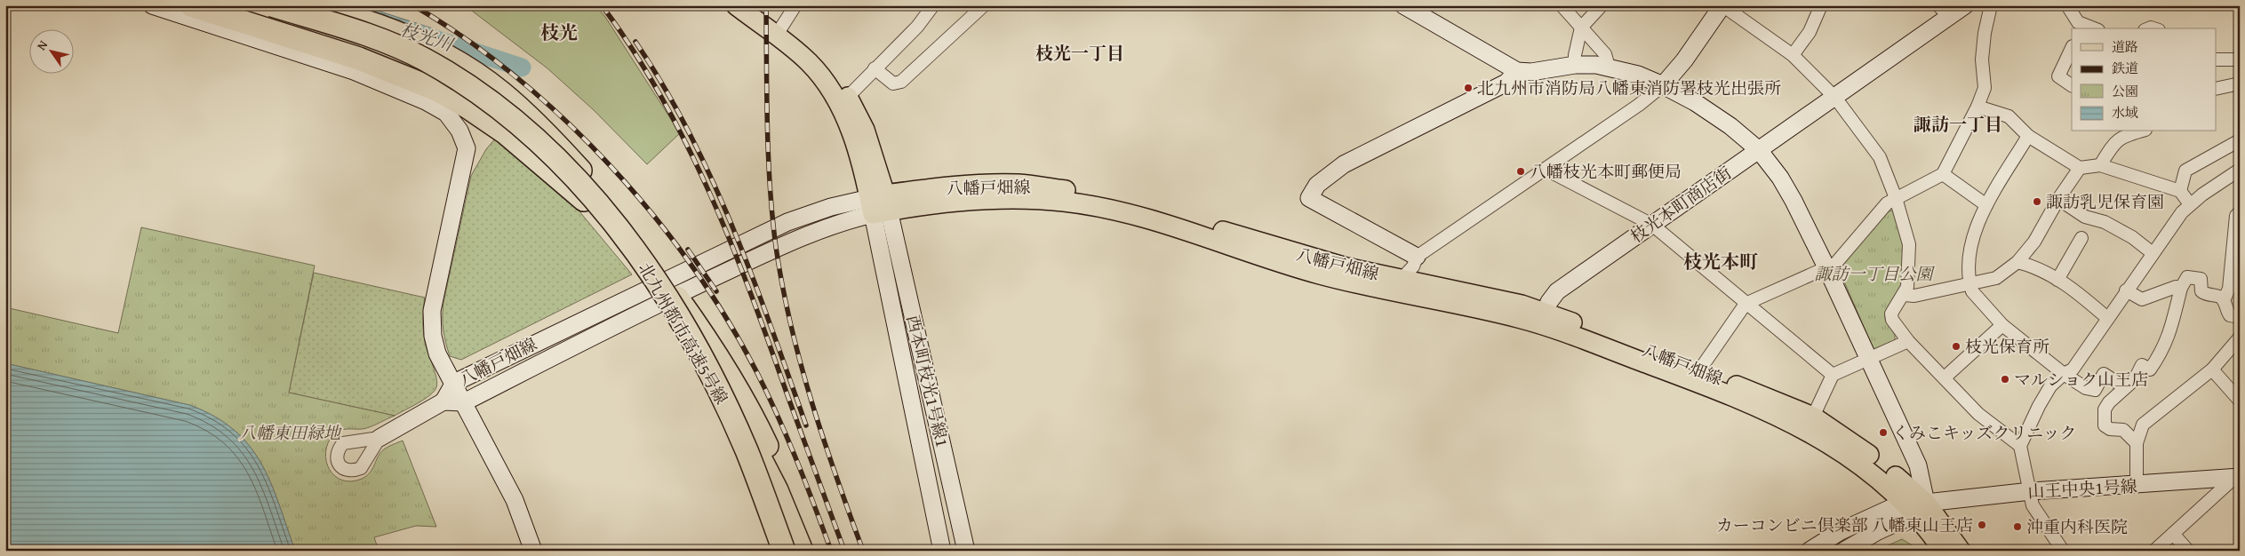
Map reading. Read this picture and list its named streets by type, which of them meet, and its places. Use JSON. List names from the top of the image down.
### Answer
{
  "streets": {
    "highway": ["北九州都市高速5号線"],
    "main road": ["八幡戸畑線"],
    "street": ["枝光本町商店街", "西本町枝光1号線1", "山王中央1号線"]
  },
  "crossings": [
    ["八幡戸畑線", "枝光本町商店街"],
    ["八幡戸畑線", "西本町枝光1号線1"],
    ["八幡戸畑線", "山王中央1号線"]
  ],
  "districts": [
    "枝光",
    "枝光一丁目",
    "諏訪一丁目",
    "枝光本町"
  ],
  "water": ["枝光川"],
  "parks": ["諏訪一丁目公園", "八幡東田緑地"],
  "places": [
    "北九州市消防局八幡東消防署枝光出張所",
    "八幡枝光本町郵便局",
    "諏訪乳児保育園",
    "枝光保育所",
    "マルショク山王店",
    "くみこキッズクリニック",
    "カーコンビニ倶楽部 八幡東山王店",
    "沖重内科医院"
  ],
  "legend": [
    "道路",
    "鉄道",
    "公園",
    "水域"
  ],
  "north": "top left"
}
